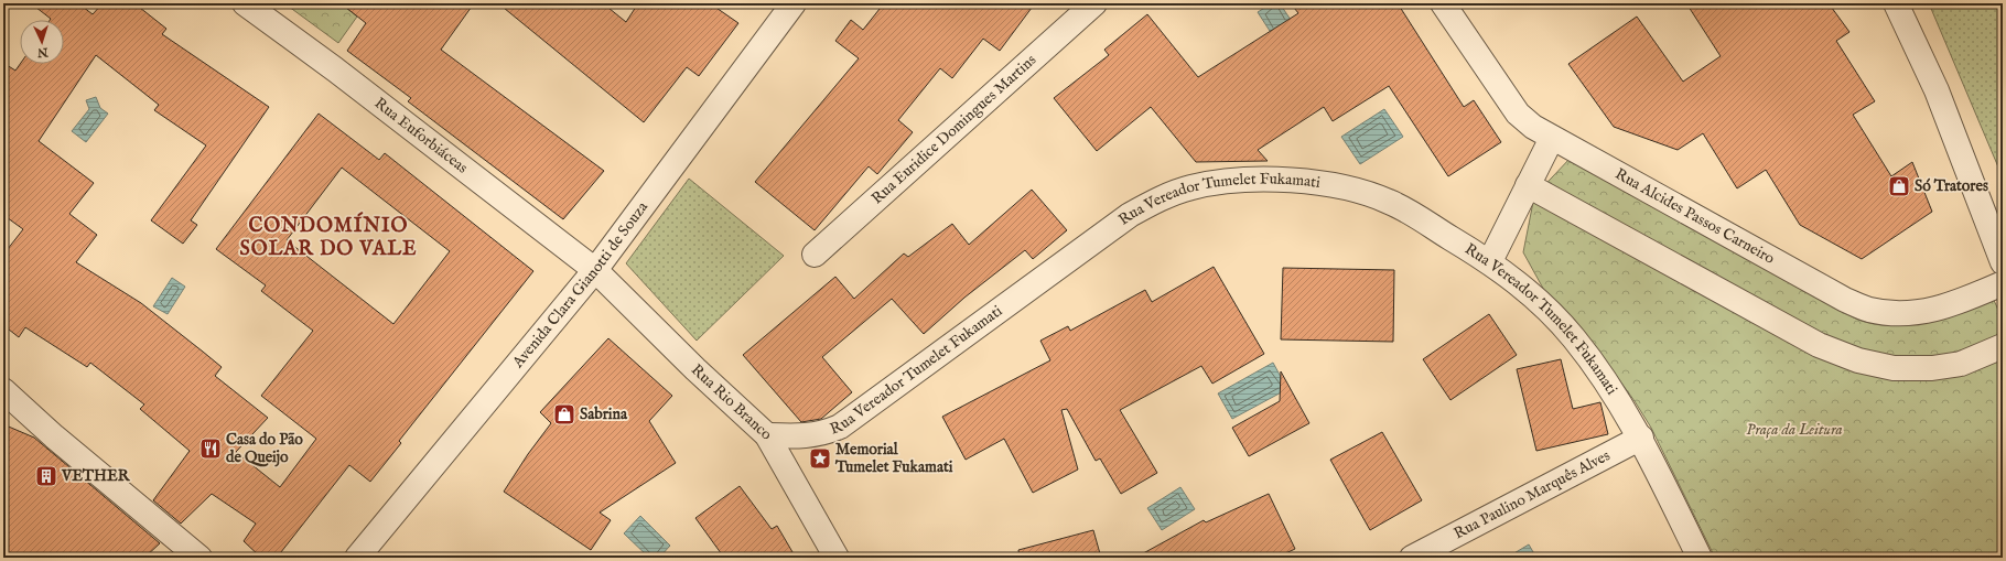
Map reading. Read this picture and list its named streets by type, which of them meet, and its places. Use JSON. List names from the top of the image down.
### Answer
{
  "streets": {
    "street": [
      "Rua Euridice Domingues Martins",
      "Rua Euforbiáceas",
      "Rua Vereador Tumelet Fukamati",
      "Rua Alcides Passos Carneiro",
      "Avenida Clara Gianotti de Souza",
      "Rua Rio Branco",
      "Rua Paulino Marquês Alves"
    ]
  },
  "crossings": [
    ["Rua Euforbiáceas", "Avenida Clara Gianotti de Souza"],
    ["Rua Euforbiáceas", "Rua Rio Branco"],
    ["Rua Vereador Tumelet Fukamati", "Rua Rio Branco"],
    ["Rua Vereador Tumelet Fukamati", "Rua Paulino Marquês Alves"],
    ["Avenida Clara Gianotti de Souza", "Rua Rio Branco"]
  ],
  "districts": ["CONDOMÍNIO SOLAR DO VALE"],
  "parks": ["Praça da Leitura"],
  "places": {
    "shop": ["Só Tratores", "Sabrina"],
    "restaurant": ["Casa do Pão de Queijo"],
    "place": ["Memorial Tumelet Fukamati"],
    "building": ["VETHER"]
  },
  "north": "bottom"
}
